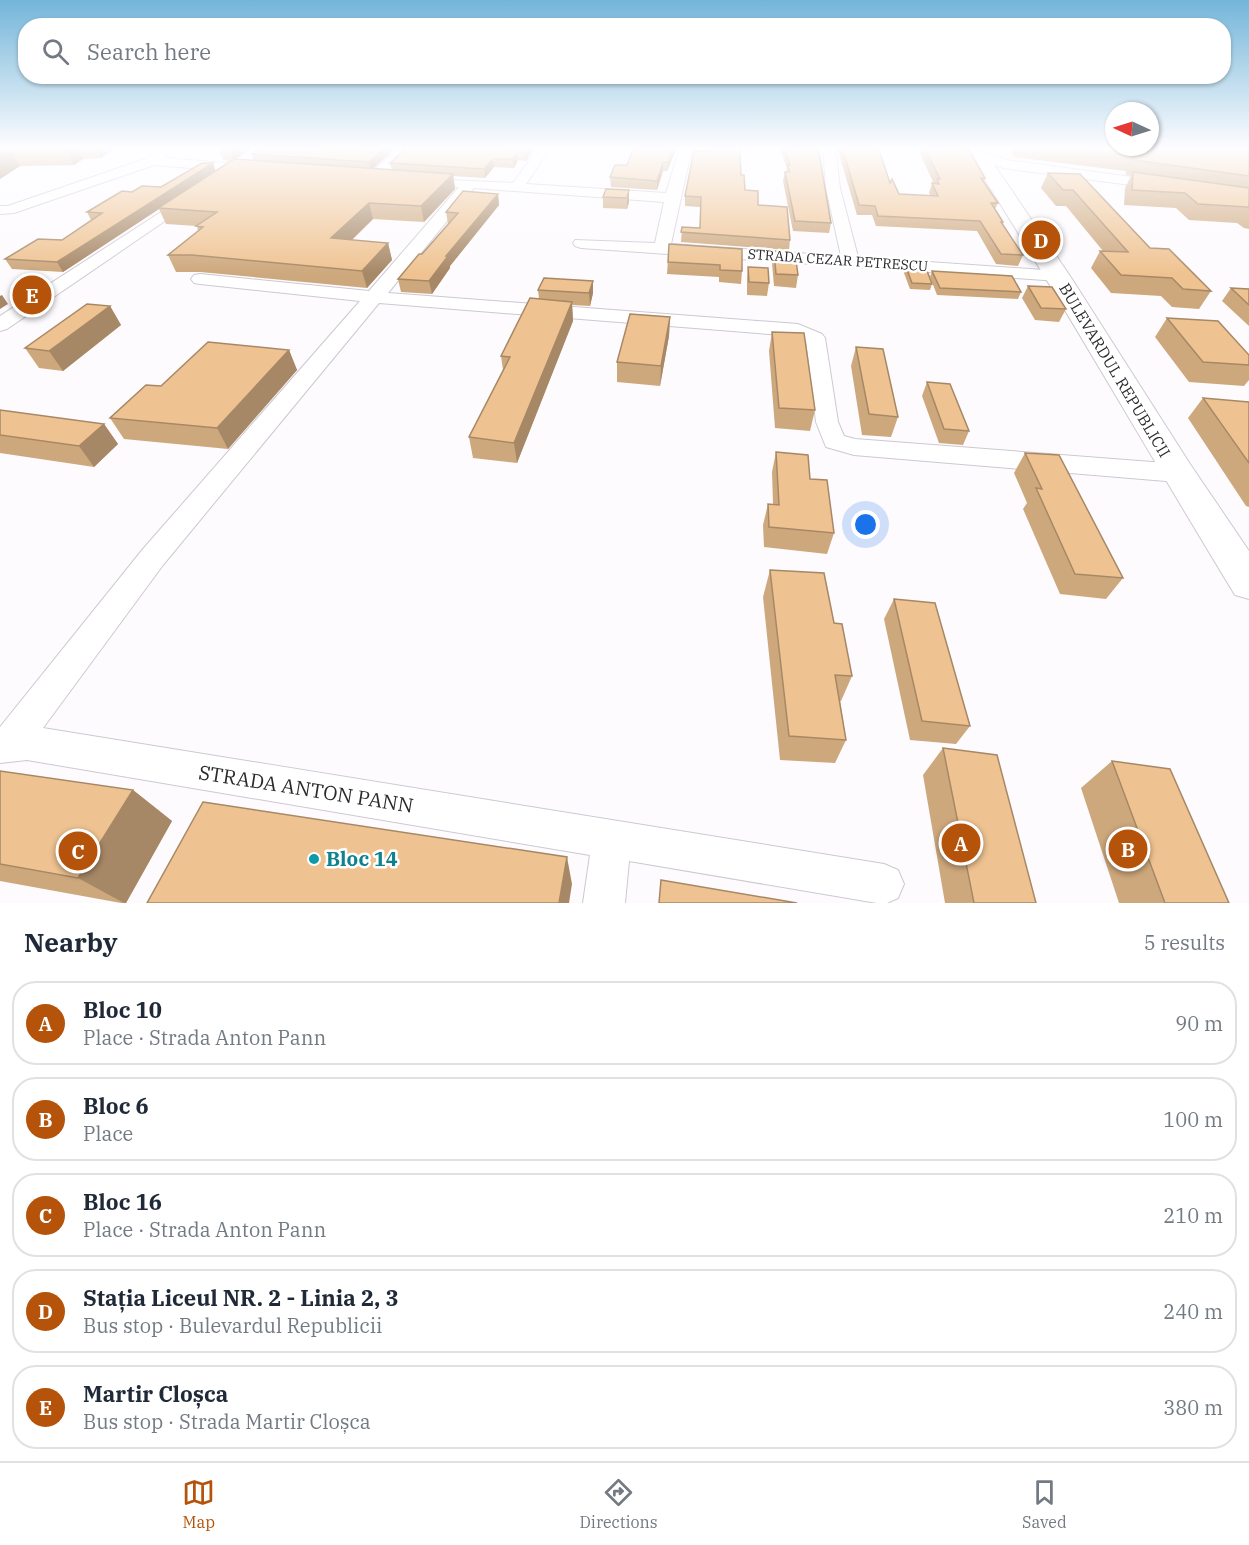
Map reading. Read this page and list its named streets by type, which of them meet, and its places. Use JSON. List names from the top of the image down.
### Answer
{
  "streets": {
    "main road": ["BULEVARDUL REPUBLICII"],
    "street": ["STRADA CEZAR PETRESCU", "STRADA ANTON PANN"]
  },
  "crossings": [
    ["STRADA CEZAR PETRESCU", "BULEVARDUL REPUBLICII"]
  ],
  "places": ["Bloc 14"],
  "north": "left",
  "page": {
    "search": "Search here",
    "pins": [
      "D",
      "E",
      "A",
      "B",
      "C"
    ],
    "heading": ["Nearby", "5 results"],
    "list": [
      {
        "mark": "A",
        "name": "Bloc 10",
        "note": "Place · Strada Anton Pann",
        "value": "90 m"
      },
      {
        "mark": "B",
        "name": "Bloc 6",
        "note": "Place",
        "value": "100 m"
      },
      {
        "mark": "C",
        "name": "Bloc 16",
        "note": "Place · Strada Anton Pann",
        "value": "210 m"
      },
      {
        "mark": "D",
        "name": "Stația Liceul NR. 2 - Linia 2, 3",
        "note": "Bus stop · Bulevardul Republicii",
        "value": "240 m"
      },
      {
        "mark": "E",
        "name": "Martir Cloșca",
        "note": "Bus stop · Strada Martir Cloșca",
        "value": "380 m"
      }
    ],
    "nav": ["Map", "Directions", "Saved"]
  }
}
